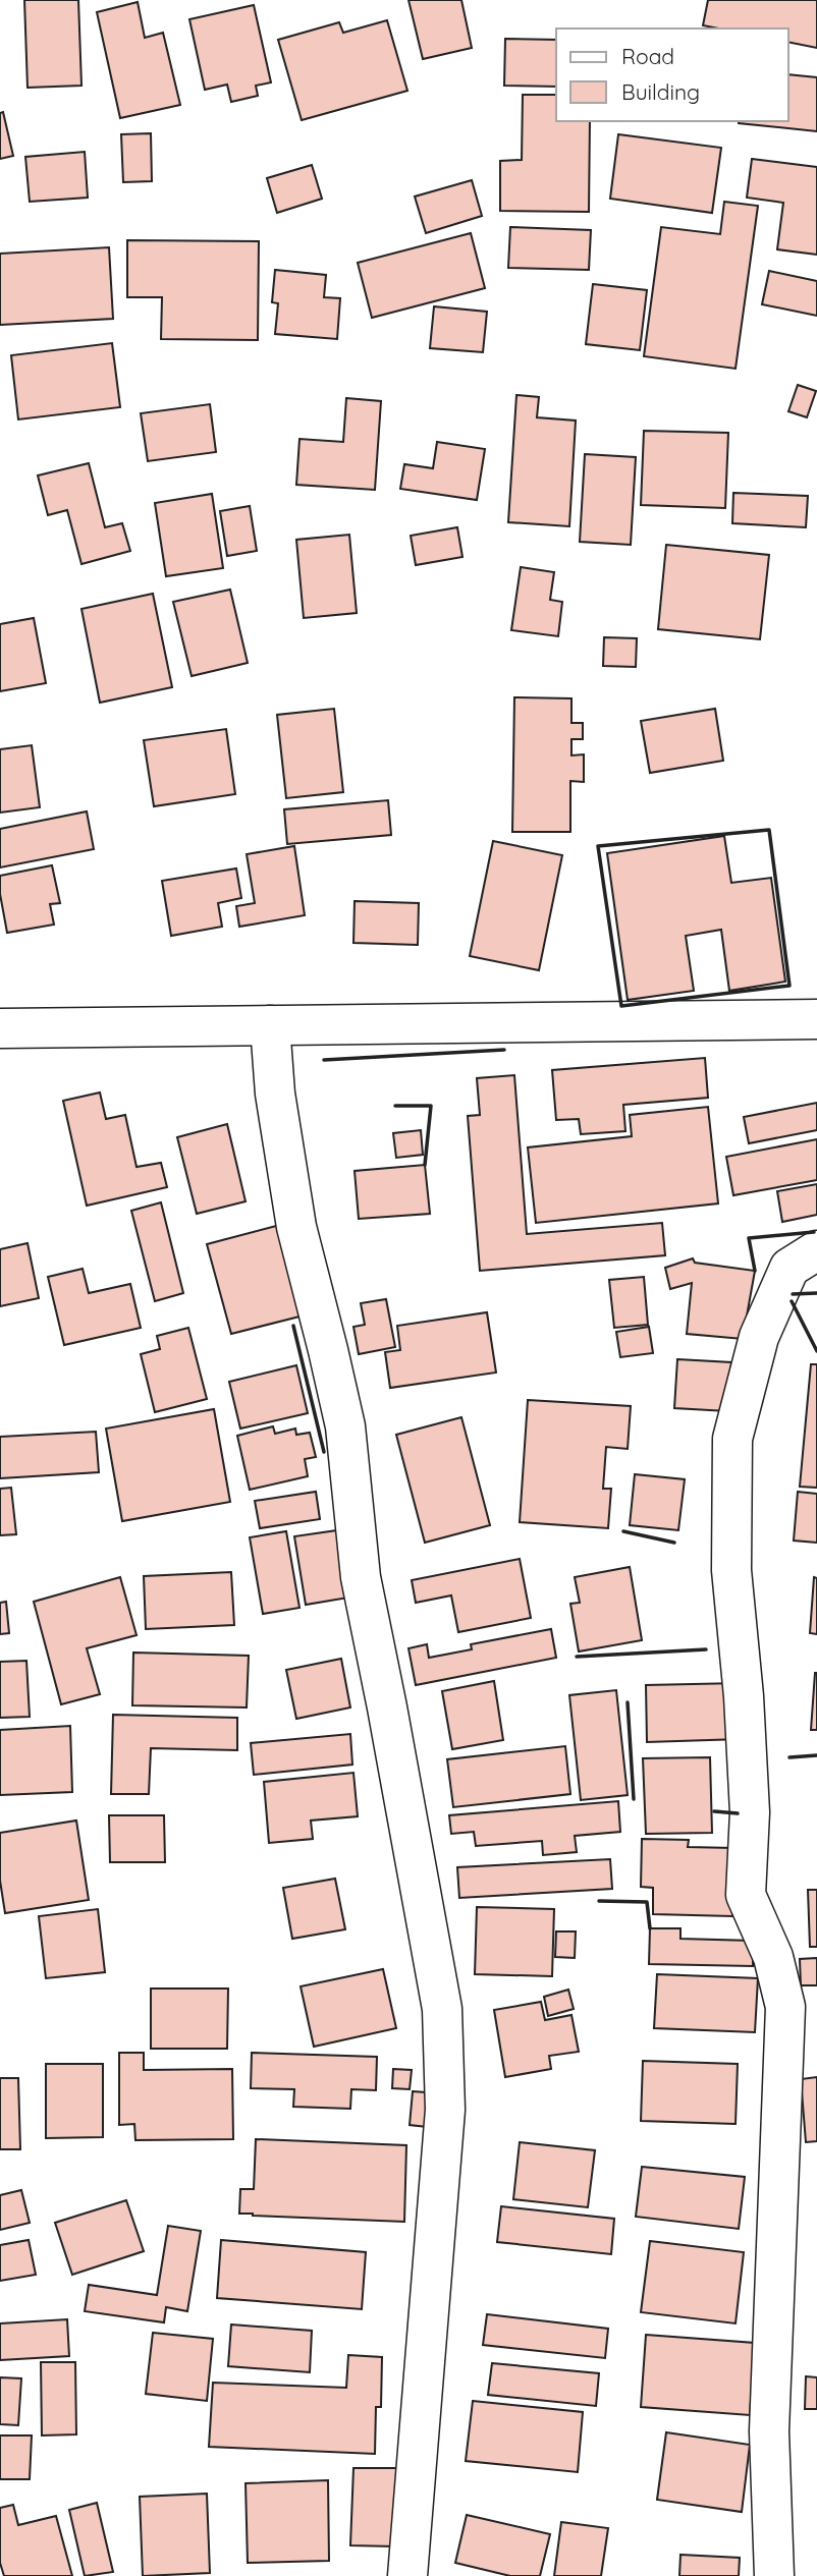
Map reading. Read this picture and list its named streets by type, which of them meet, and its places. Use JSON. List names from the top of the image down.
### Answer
{
  "legend": ["Road", "Building"]
}
